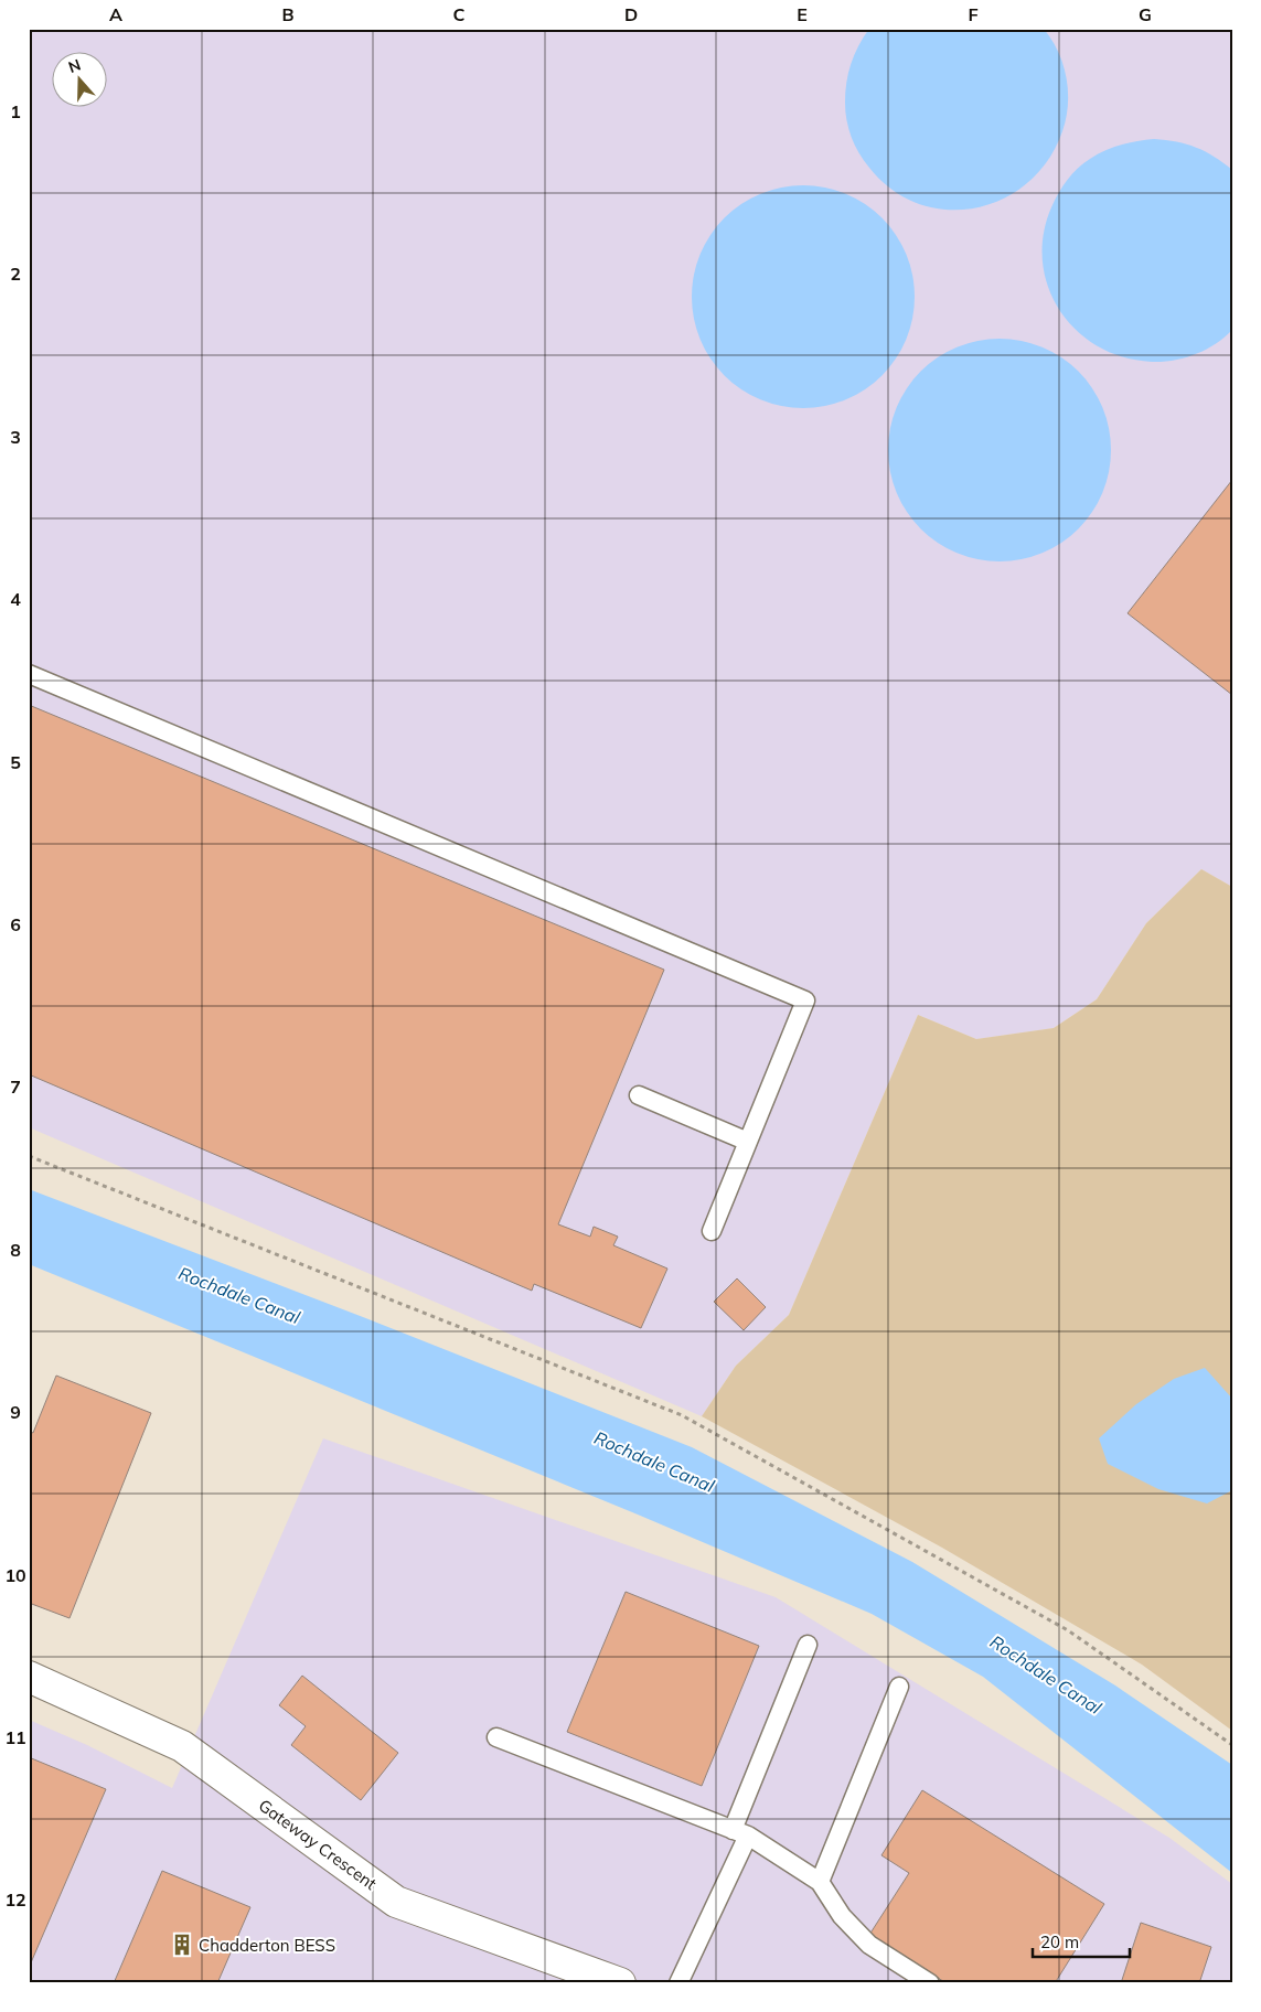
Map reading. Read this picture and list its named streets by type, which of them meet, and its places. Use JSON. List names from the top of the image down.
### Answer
{
  "streets": {
    "street": ["Gateway Crescent"]
  },
  "water": ["Rochdale Canal"],
  "places": {
    "building": ["Chadderton BESS"]
  },
  "scale_bar": "20 m",
  "north": "top",
  "grid": {
    "columns": [
      "A",
      "B",
      "C",
      "D",
      "E",
      "F",
      "G"
    ],
    "rows": [
      "1",
      "2",
      "3",
      "4",
      "5",
      "6",
      "7",
      "8",
      "9",
      "10",
      "11",
      "12"
    ]
  }
}
